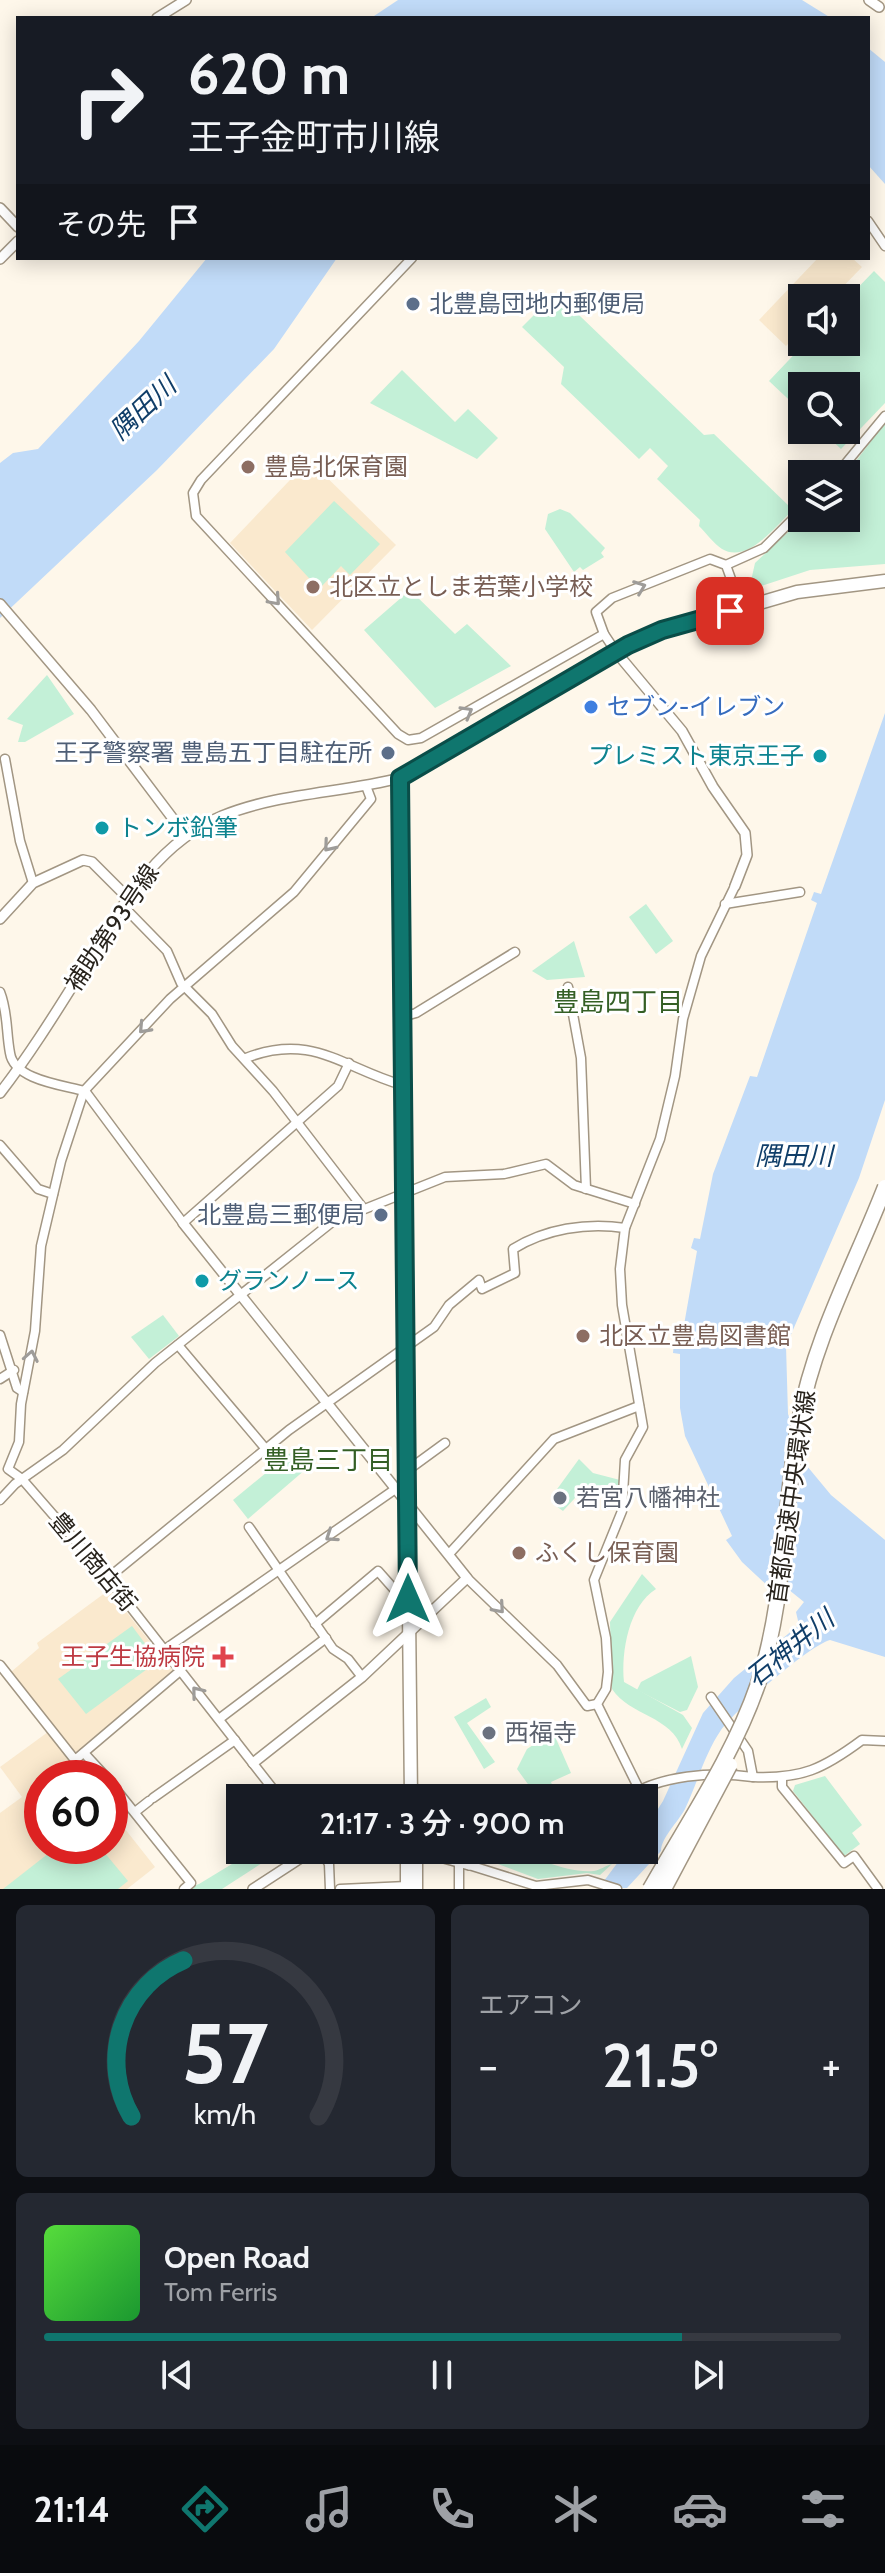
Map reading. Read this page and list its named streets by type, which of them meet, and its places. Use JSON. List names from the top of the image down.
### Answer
{
  "streets": {
    "highway": ["首都高速中央環状線"],
    "street": ["補助第93号線", "豊川商店街"]
  },
  "districts": ["豊島四丁目", "豊島三丁目"],
  "water": ["隅田川", "石神井川"],
  "places": {
    "other": [
      "北豊島団地内郵便局",
      "豊島北保育園",
      "北区立としま若葉小学校",
      "セブン-イレブン",
      "王子警察署 豊島五丁目駐在所",
      "プレミスト東京王子",
      "トンボ鉛筆",
      "北豊島三郵便局",
      "グランノース",
      "北区立豊島図書館",
      "若宮八幡神社",
      "ふくし保育園",
      "西福寺"
    ],
    "health": ["王子生協病院"]
  },
  "page": {
    "turn": ["620 m", "王子金町市川線"],
    "then": "その先",
    "limit": "60",
    "trip": "21:17 · 3 分 · 900 m",
    "tile": "エアコン",
    "heat": ["−", "21.5°", "+"],
    "song": ["Open Road", "Tom Ferris"],
    "tabs": "21:14",
    "gauge": ["57", "km/h"]
  }
}
